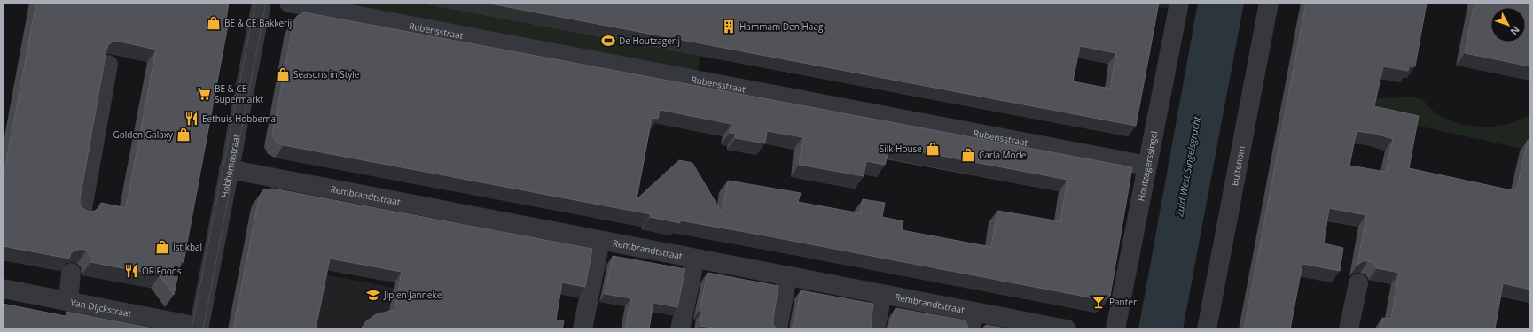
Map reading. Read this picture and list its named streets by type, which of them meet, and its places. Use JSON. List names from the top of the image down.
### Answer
{
  "streets": {
    "street": [
      "Rubensstraat",
      "Hobbemastraat",
      "Houtzagerssingel",
      "Buitenom",
      "Rembrandtstraat",
      "Van Dijckstraat"
    ]
  },
  "crossings": [
    ["Rubensstraat", "Houtzagerssingel"],
    ["Hobbemastraat", "Rembrandtstraat"],
    ["Hobbemastraat", "Van Dijckstraat"]
  ],
  "water": ["Zuid West Singelsgracht"],
  "places": {
    "shop": [
      "BE & CE Bakkerij",
      "Seasons in Style",
      "Golden Galaxy",
      "Silk House",
      "Carla Mode",
      "Istikbal"
    ],
    "building": ["Hammam Den Haag"],
    "sports": ["De Houtzagerij"],
    "supermarket": ["BE & CE Supermarkt"],
    "restaurant": ["Eethuis Hobbema", "OR Foods"],
    "school or university": ["Jip en Janneke"],
    "bar": ["Panter"]
  },
  "north": "bottom right"
}
